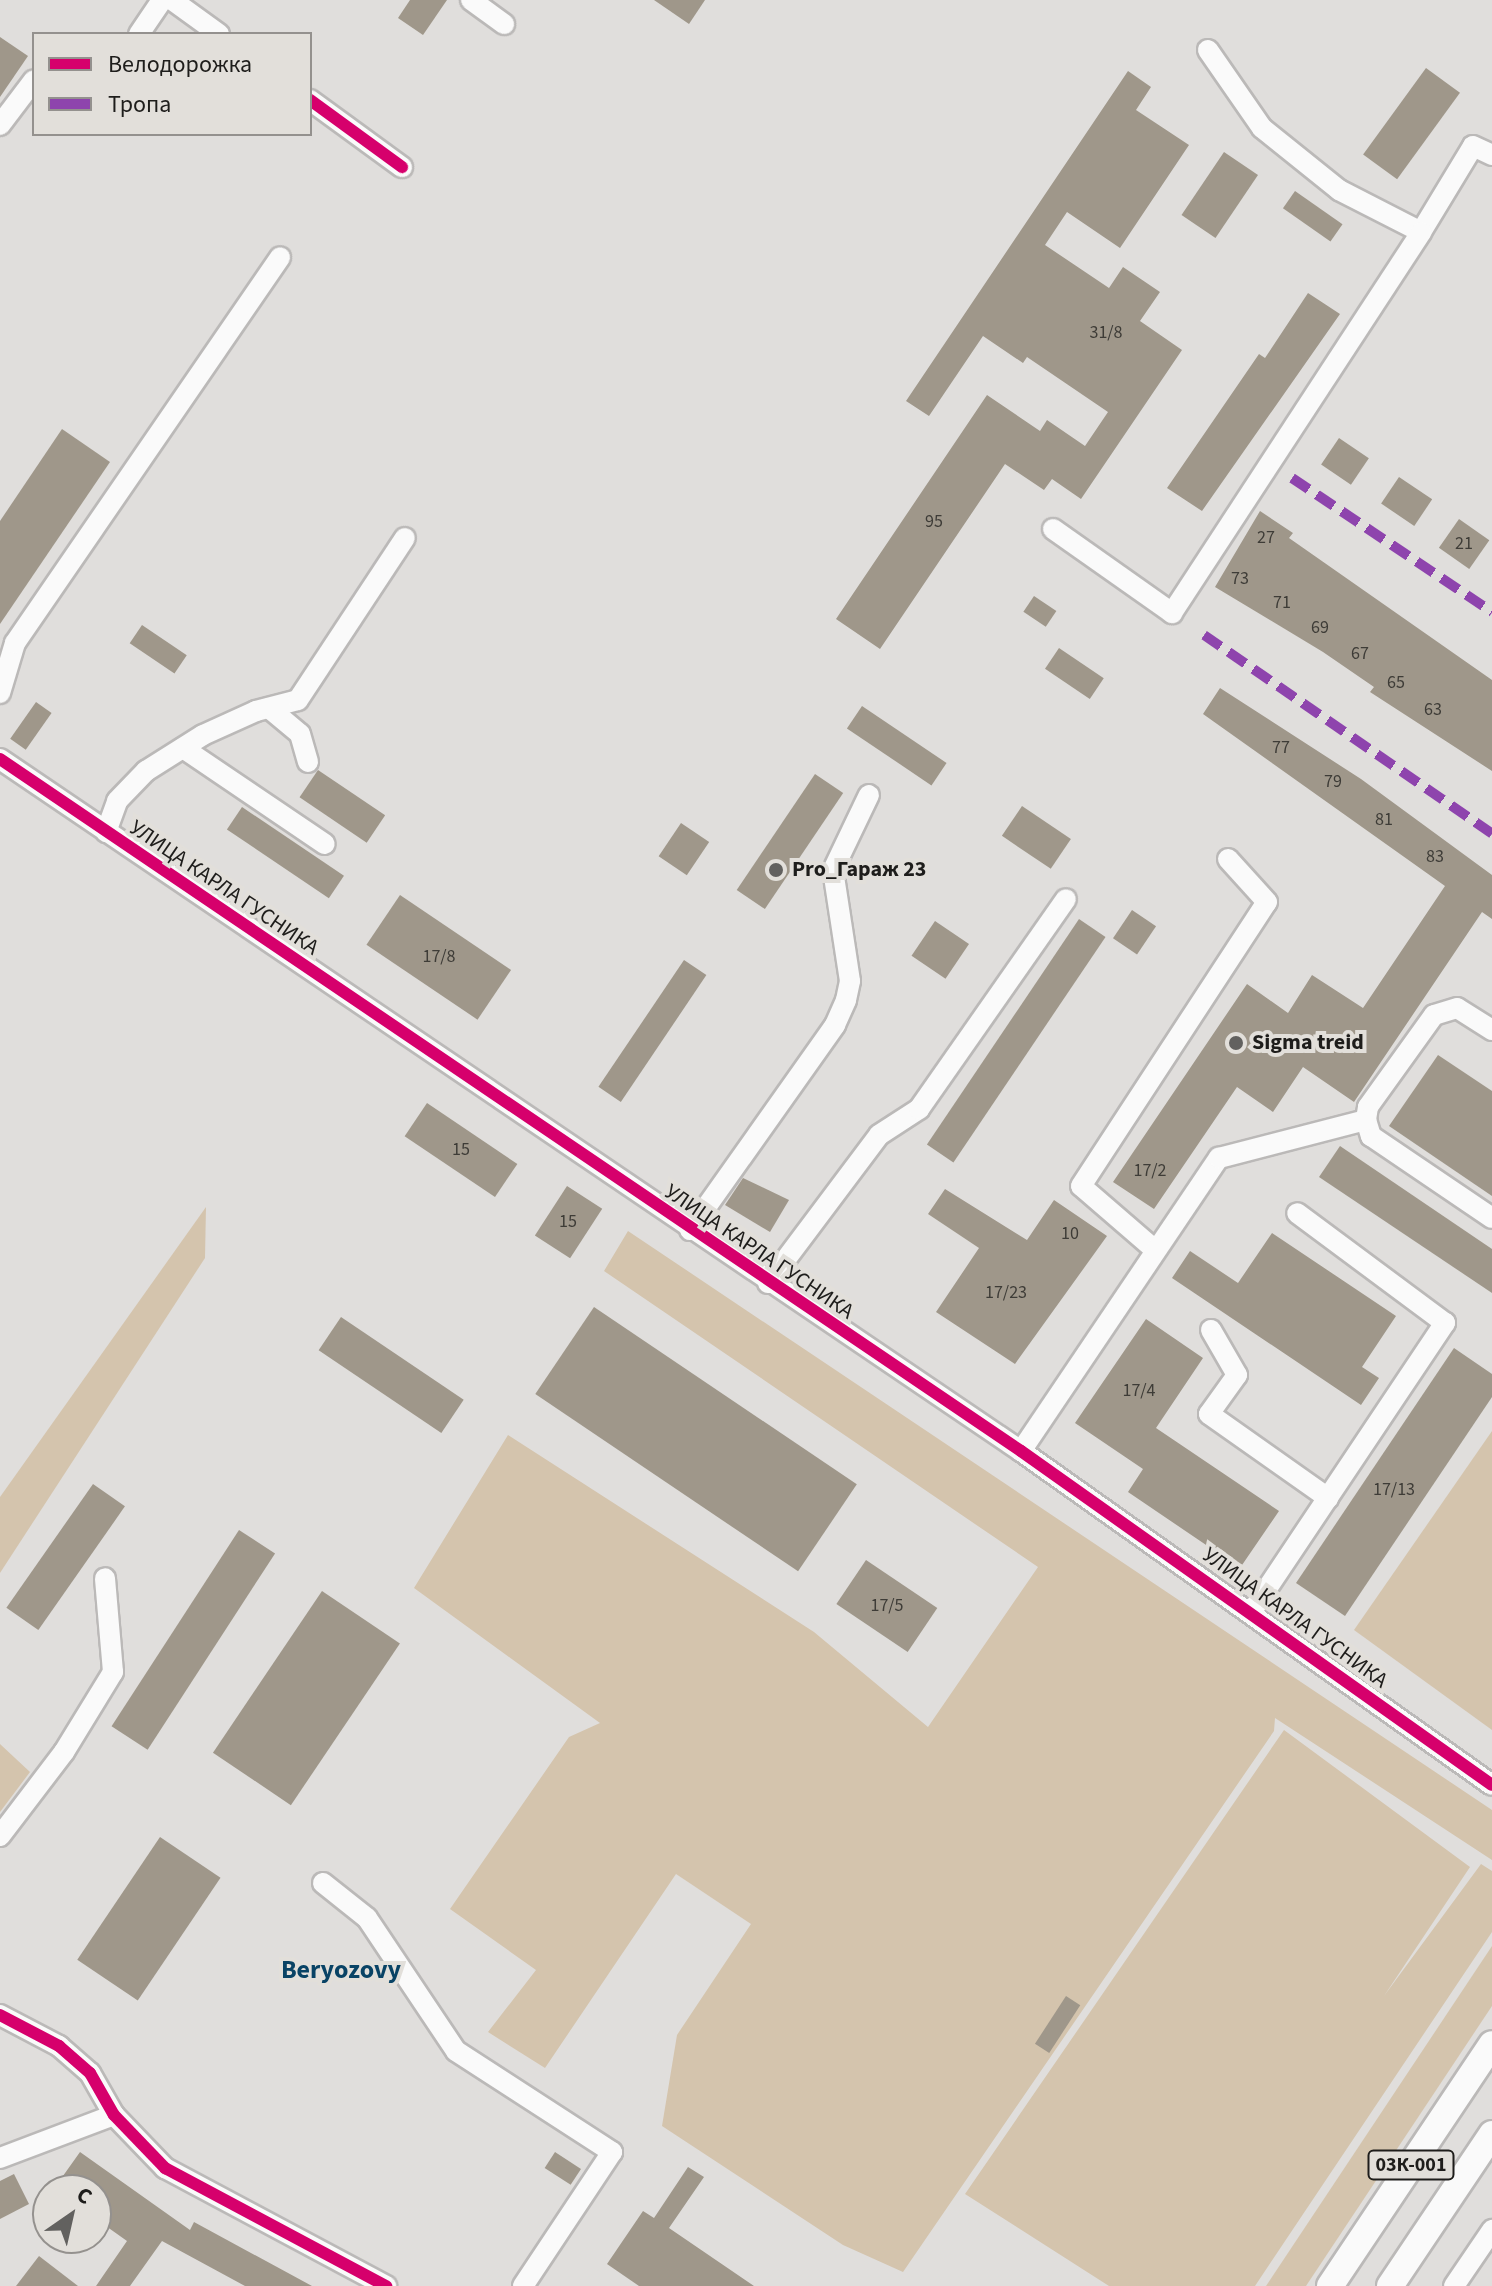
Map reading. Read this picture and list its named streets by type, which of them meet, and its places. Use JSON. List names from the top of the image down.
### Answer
{
  "streets": {
    "main road": ["03К-001"],
    "street": ["УЛИЦА КАРЛА ГУСНИКА"]
  },
  "districts": ["Beryozovy"],
  "places": ["Pro_Гараж 23", "Sigma treid"],
  "house_numbers": [
    "31/8",
    "95",
    "27",
    "21",
    "73",
    "71",
    "69",
    "67",
    "65",
    "63",
    "77",
    "79",
    "81",
    "83",
    "17/8",
    "15",
    "17/2",
    "15",
    "10",
    "17/23",
    "17/4",
    "17/13",
    "17/5"
  ],
  "legend": ["Велодорожка", "Тропа"],
  "north": "top right"
}
